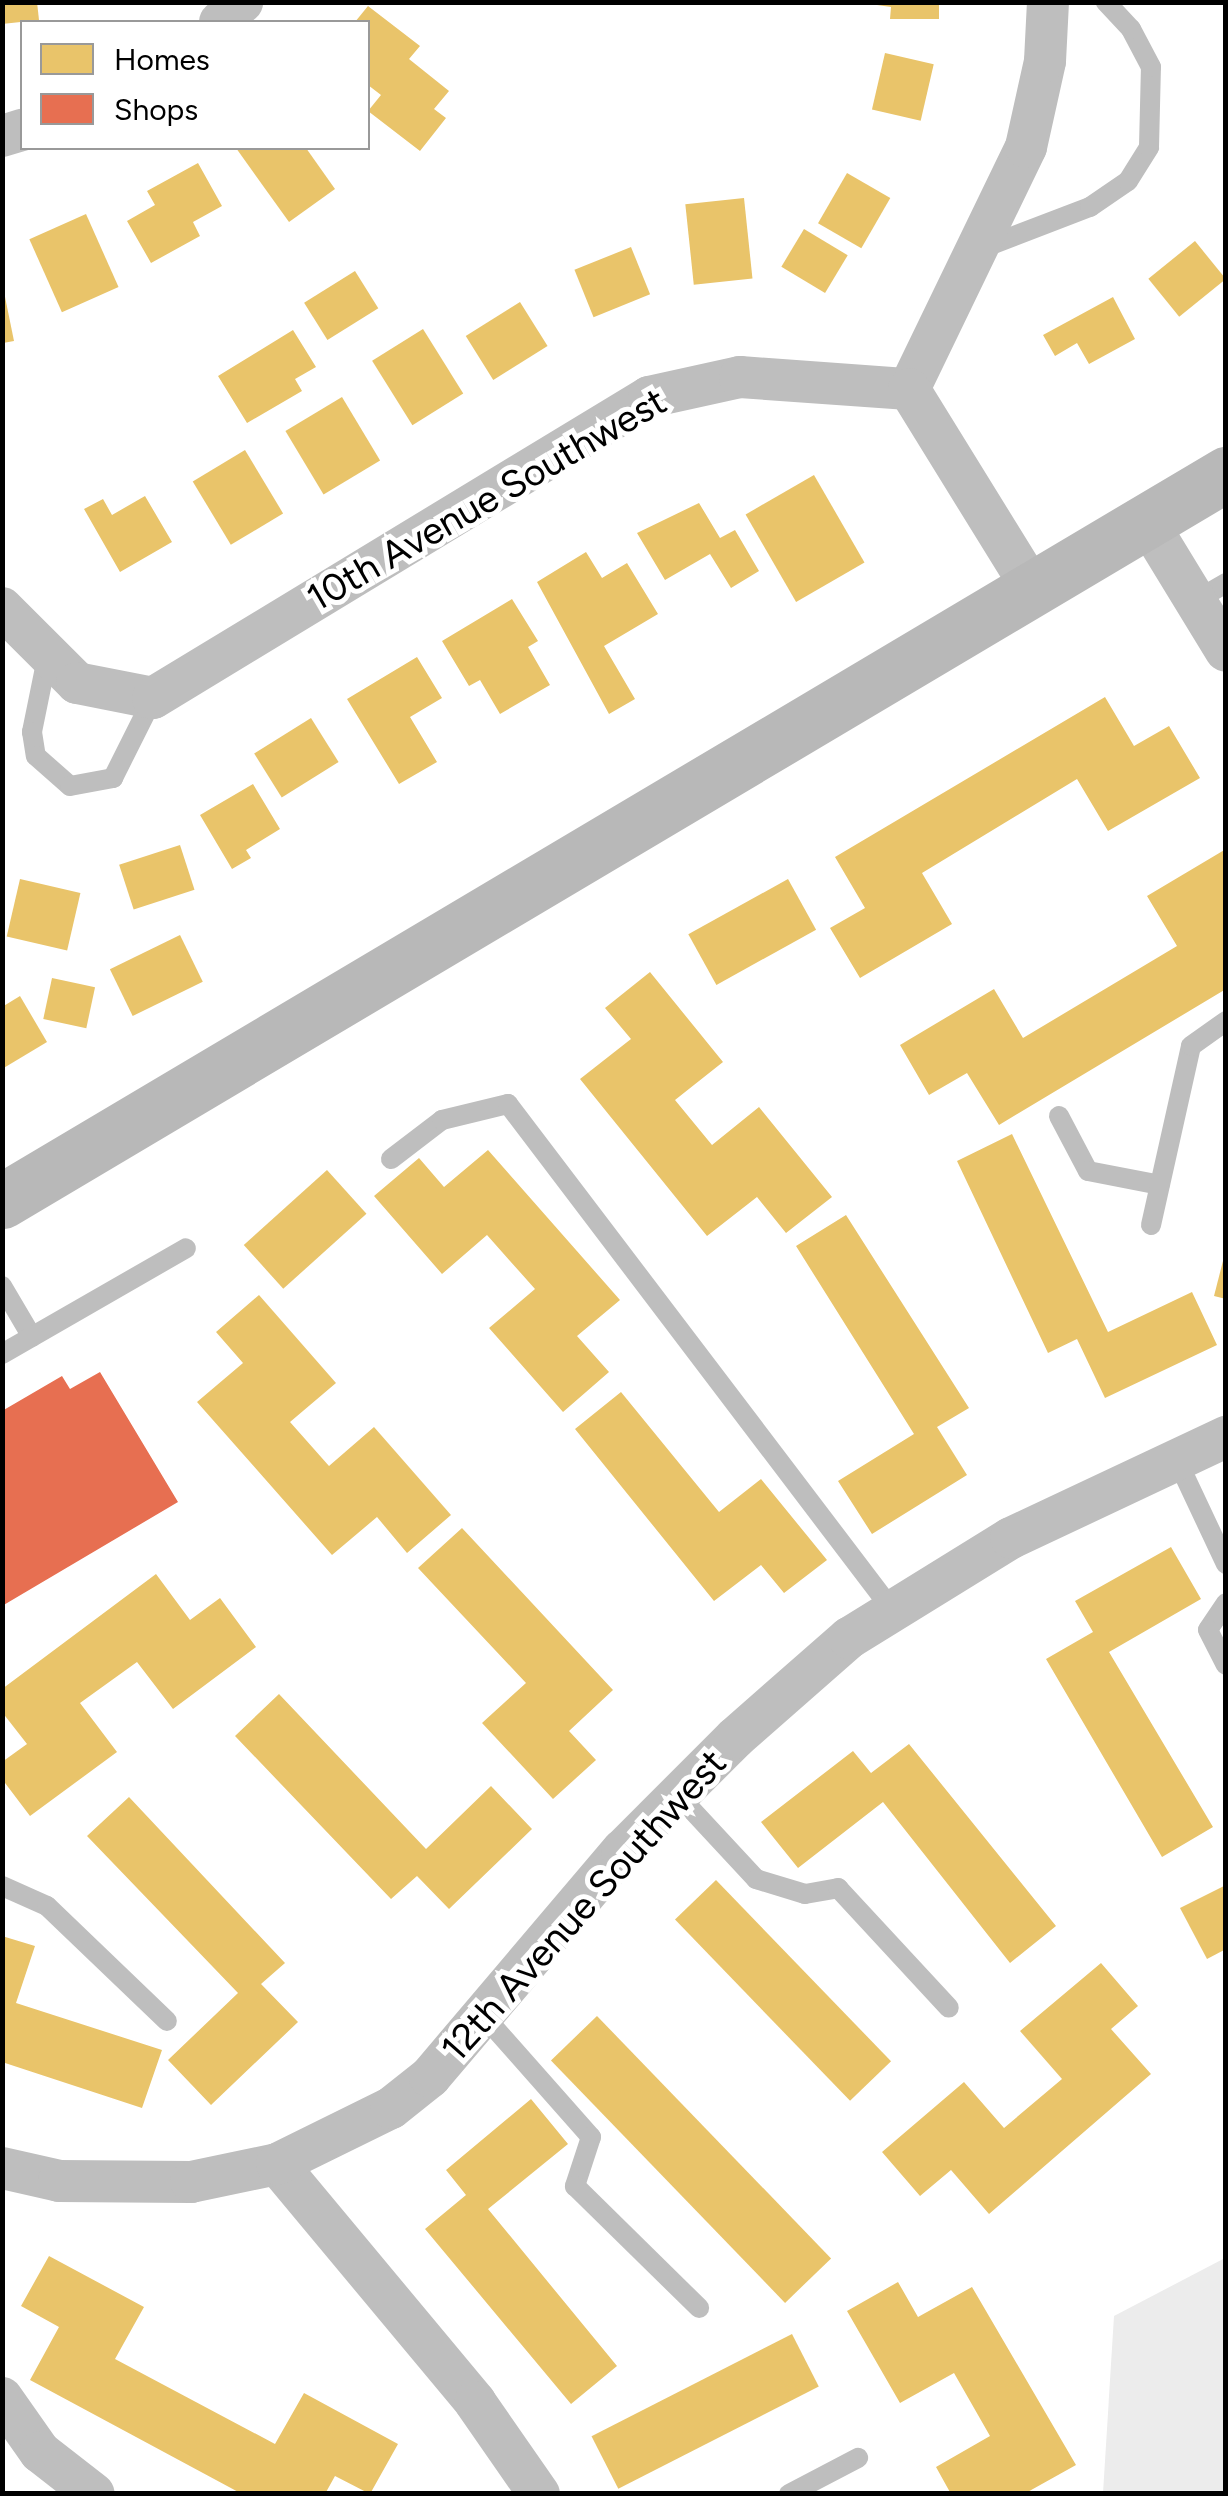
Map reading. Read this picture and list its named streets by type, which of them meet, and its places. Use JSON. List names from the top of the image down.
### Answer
{
  "streets": {
    "street": ["10th Avenue Southwest", "12th Avenue Southwest"]
  },
  "legend": ["Homes", "Shops"]
}
